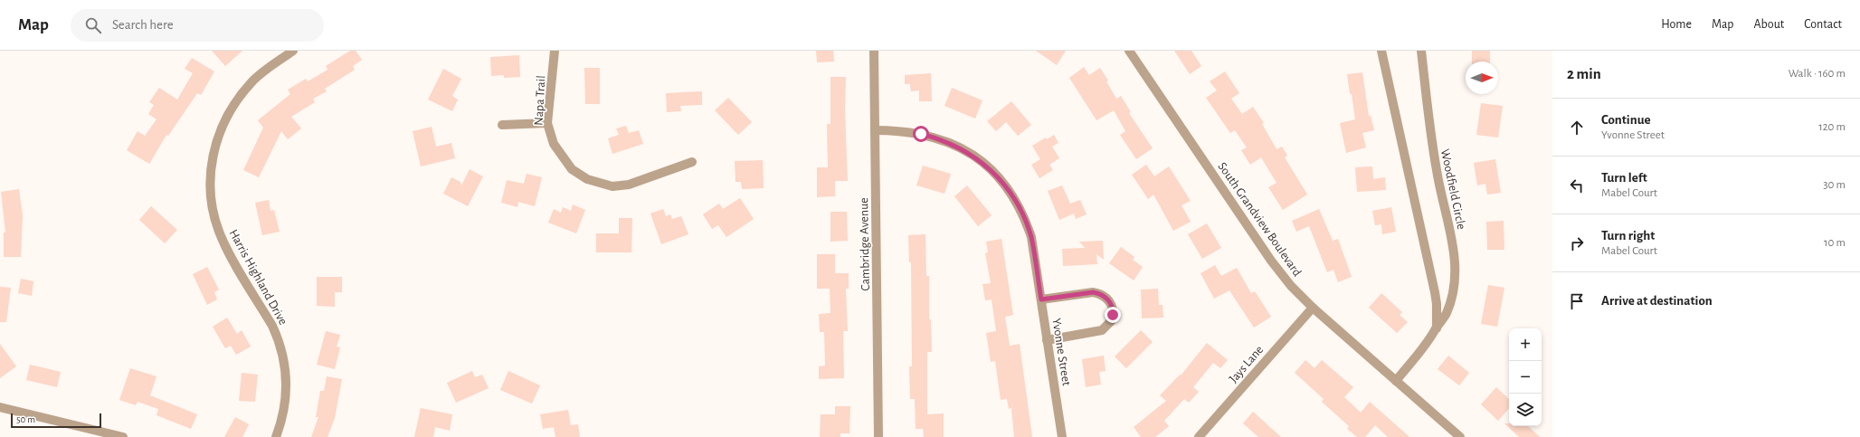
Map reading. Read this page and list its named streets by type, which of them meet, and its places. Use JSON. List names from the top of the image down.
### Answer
{
  "streets": {
    "street": [
      "Napa Trail",
      "Woodfield Circle",
      "South Grandview Boulevard",
      "Cambridge Avenue",
      "Harris Highland Drive",
      "Yvonne Street",
      "Jays Lane"
    ]
  },
  "crossings": [
    ["Woodfield Circle", "South Grandview Boulevard"],
    ["South Grandview Boulevard", "Jays Lane"],
    ["Cambridge Avenue", "Yvonne Street"]
  ],
  "scale_bar": "50 m",
  "north": "right",
  "page": {
    "header": "Map",
    "search": "Search here",
    "nav": [
      "Home",
      "Map",
      "About",
      "Contact"
    ],
    "heading": ["2 min", "Walk · 160 m"],
    "list": [
      ["Continue", "Yvonne Street", "120 m"],
      ["Turn left", "Mabel Court", "30 m"],
      ["Turn right", "Mabel Court", "10 m"],
      "Arrive at destination"
    ],
    "map_buttons": ["+", "−"],
    "scale": "50 m"
  }
}
